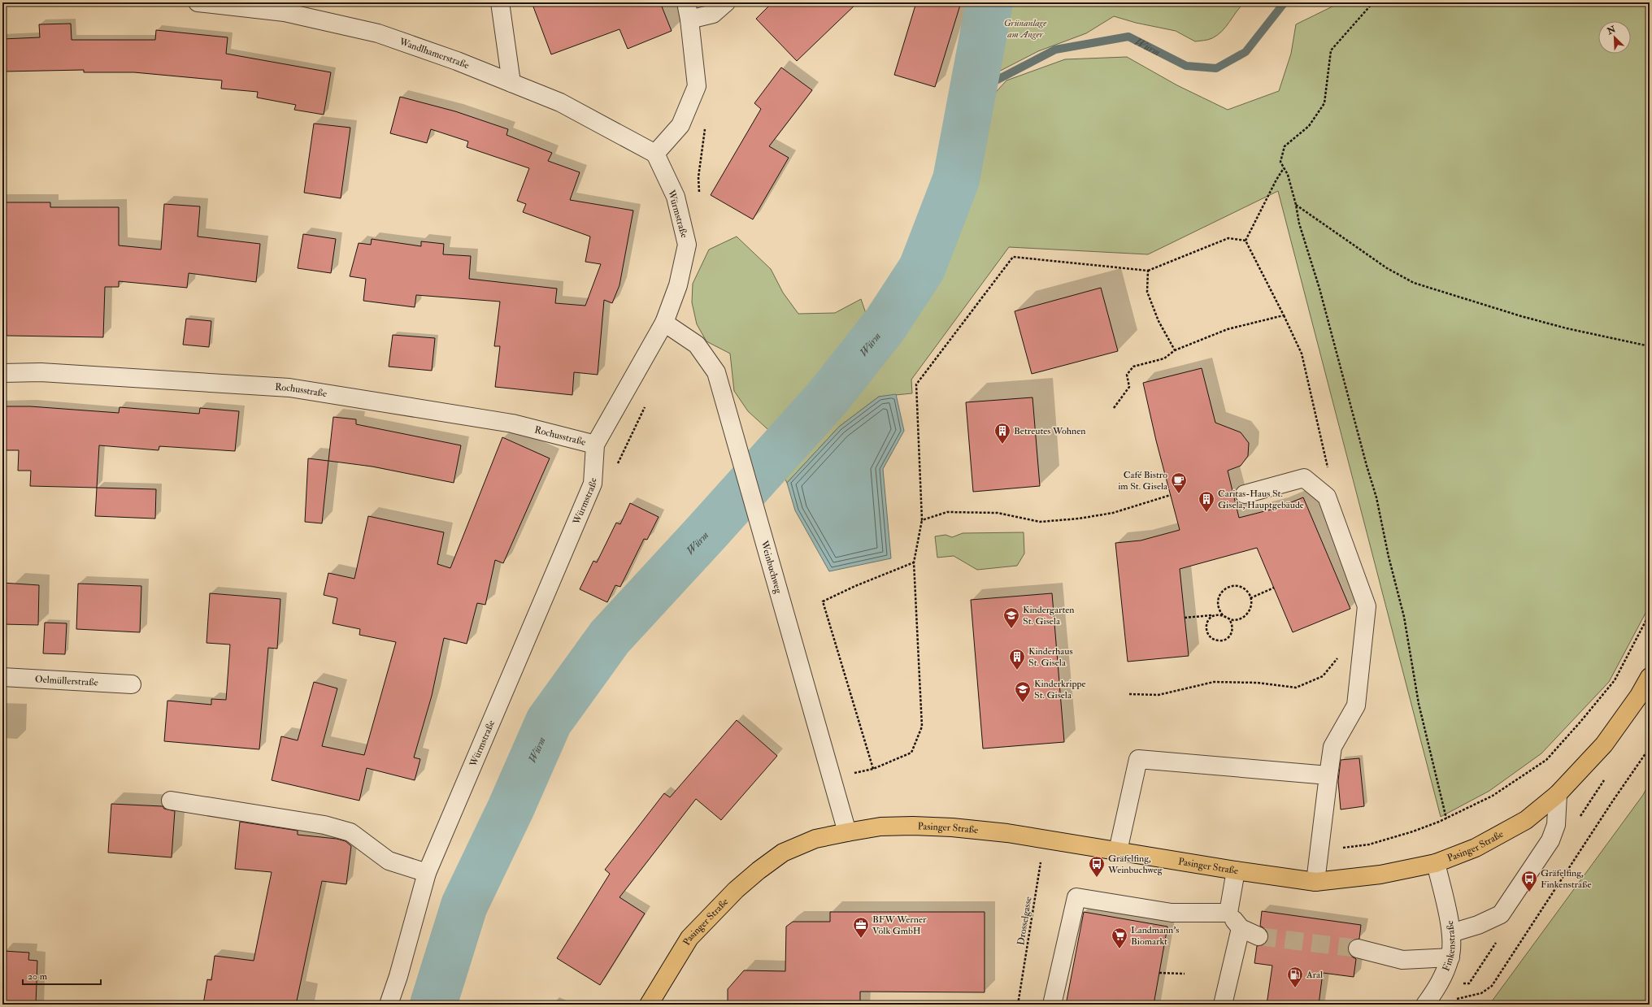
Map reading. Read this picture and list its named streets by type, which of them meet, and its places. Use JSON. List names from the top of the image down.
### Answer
{
  "streets": {
    "main road": ["Pasinger Straße"],
    "street": [
      "Wandlhamerstraße",
      "Würmstraße",
      "Rochusstraße",
      "Weinbuchweg",
      "Oelmüllerstraße",
      "Finkenstraße"
    ],
    "path": ["Drosselgasse"]
  },
  "crossings": [
    ["Wandlhamerstraße", "Würmstraße"],
    ["Würmstraße", "Rochusstraße"],
    ["Würmstraße", "Weinbuchweg"],
    ["Weinbuchweg", "Pasinger Straße"],
    ["Pasinger Straße", "Drosselgasse"],
    ["Pasinger Straße", "Finkenstraße"]
  ],
  "water": ["Würm"],
  "parks": ["Grünanlage am Anger"],
  "places": {
    "building": ["Betreutes Wohnen", "Caritas-Haus St. Gisela, Hauptgebäude", "Kinderhaus St. Gisela"],
    "cafe": ["Café Bistro im St. Gisela"],
    "school or university": ["Kindergarten St. Gisela", "Kinderkrippe St. Gisela"],
    "bus stop": ["Gräfelfing, Weinbuchweg", "Gräfelfing, Finkenstraße"],
    "office": ["BFW Werner Völk GmbH"],
    "supermarket": ["Landmann's Biomarkt"],
    "fuel station": ["Aral"]
  },
  "scale_bar": "20 m",
  "north": "top left"
}
